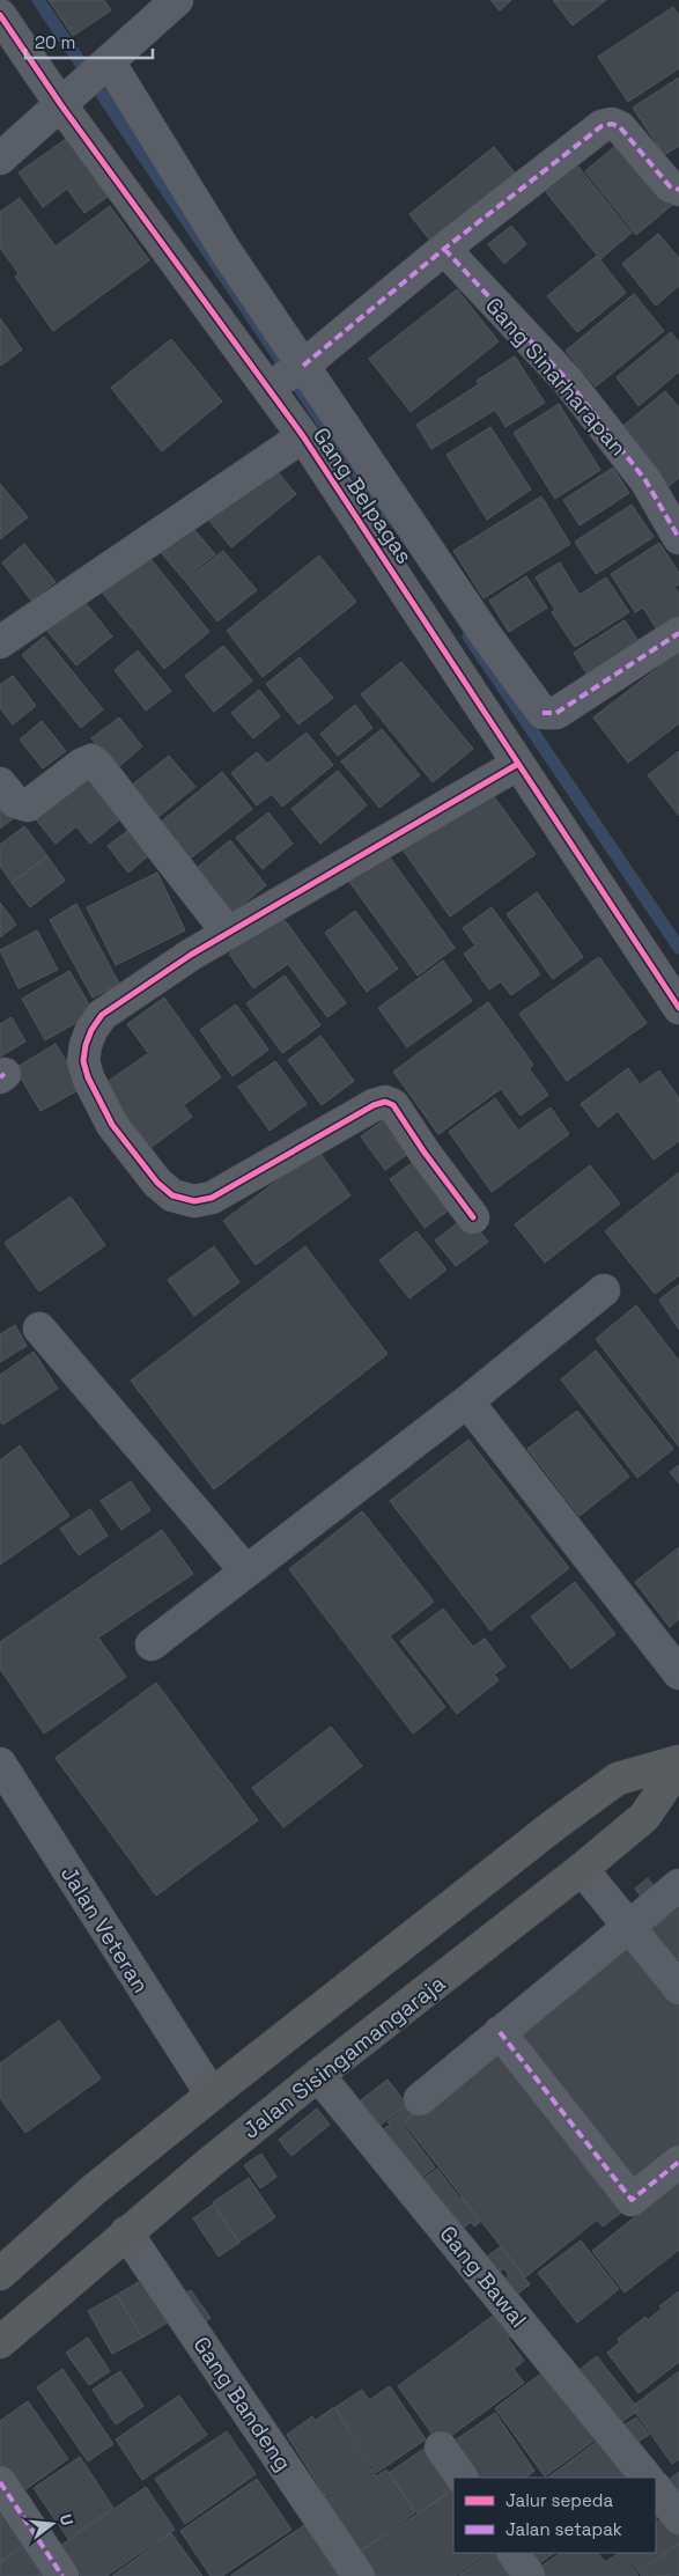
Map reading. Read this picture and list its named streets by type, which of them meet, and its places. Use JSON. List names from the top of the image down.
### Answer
{
  "streets": {
    "highway": ["Jalan Sisingamangaraja"],
    "street": [
      "Gang Sinarharapan",
      "Gang Belpagas",
      "Jalan Veteran",
      "Gang Bawal",
      "Gang Bandeng"
    ]
  },
  "crossings": [
    ["Jalan Sisingamangaraja", "Gang Bawal"],
    ["Jalan Sisingamangaraja", "Gang Bandeng"]
  ],
  "legend": ["Jalur sepeda", "Jalan setapak"],
  "scale_bar": "20 m",
  "north": "right"
}
